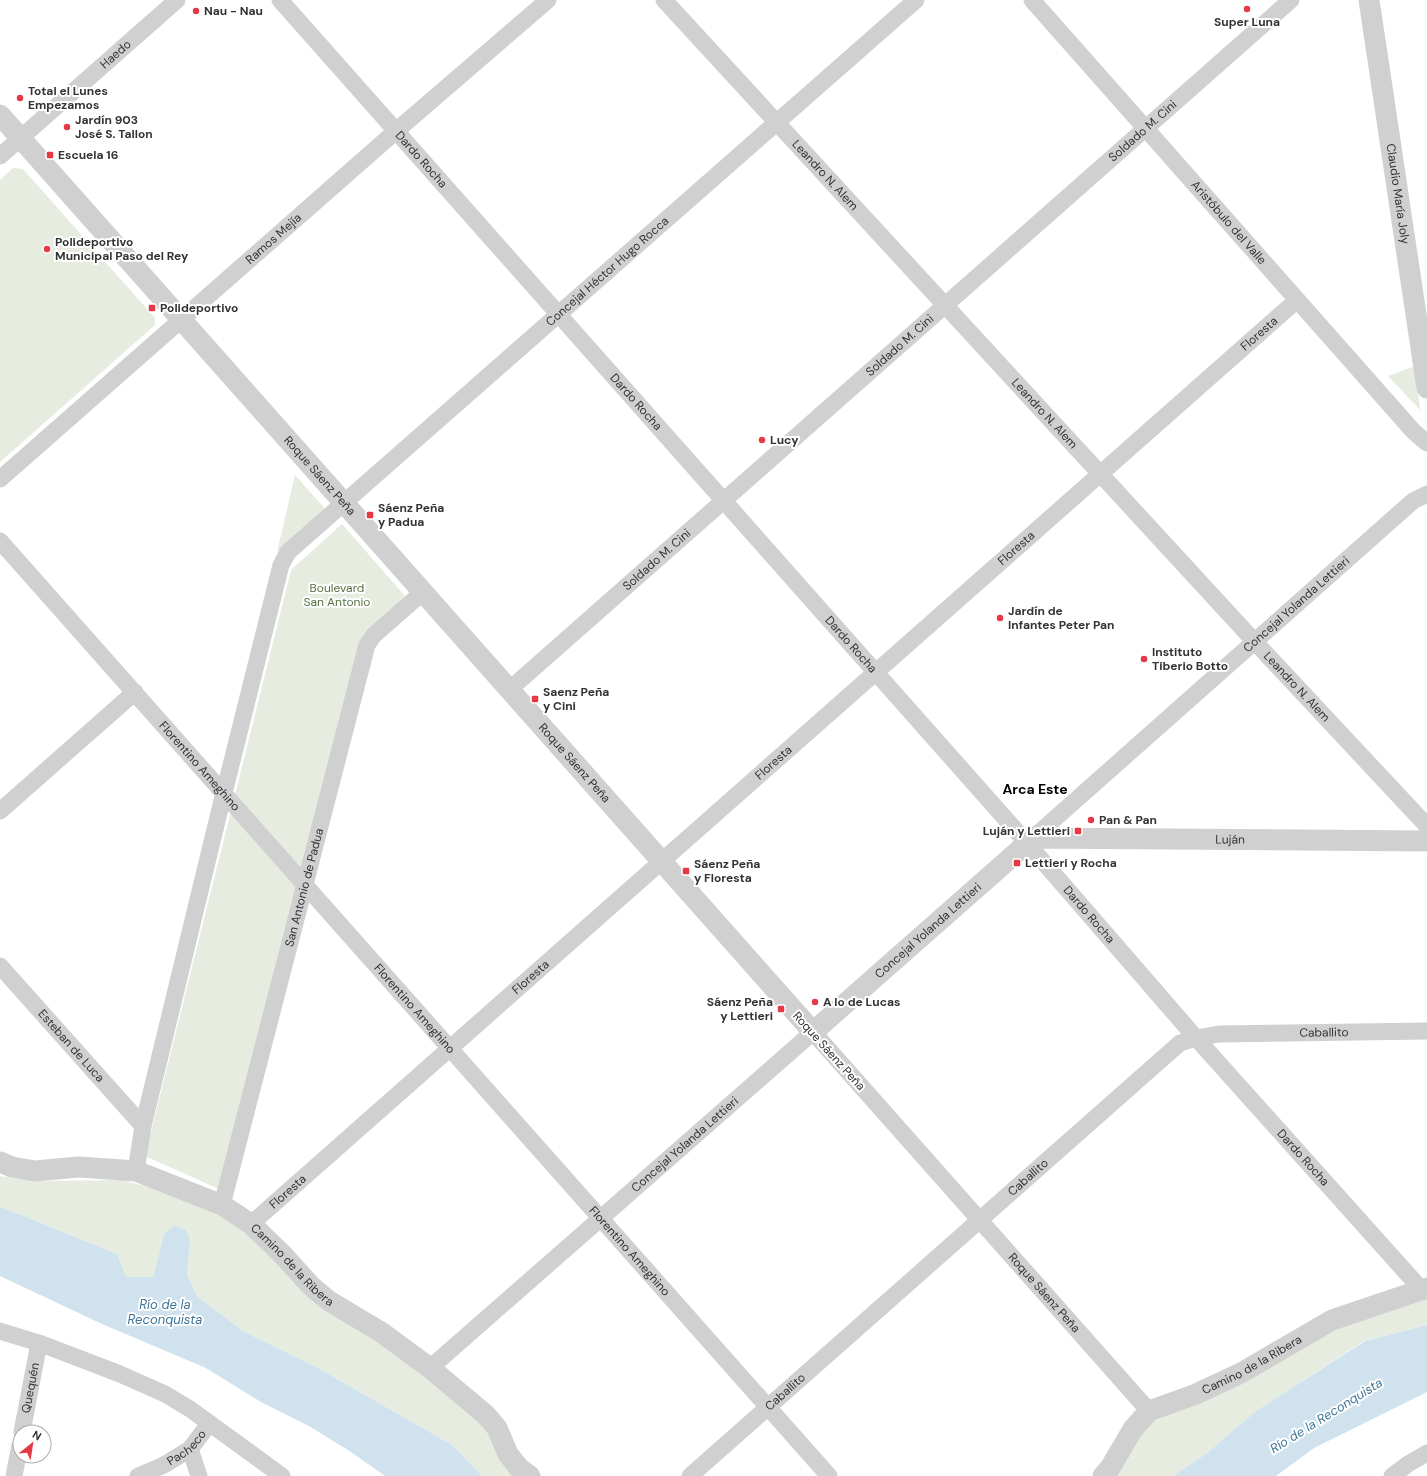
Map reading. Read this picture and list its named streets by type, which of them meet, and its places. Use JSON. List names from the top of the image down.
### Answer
{
  "streets": {
    "street": [
      "Haedo",
      "Soldado M. Cini",
      "Dardo Rocha",
      "Leandro N. Alem",
      "Claudio María Joly",
      "Aristóbulo del Valle",
      "Ramos Mejía",
      "Concejal Héctor Hugo Rocca",
      "Floresta",
      "Roque Sáenz Peña",
      "Concejal Yolanda Lettieri",
      "Florentino Ameghino",
      "Luján",
      "San Antonio de Padua",
      "Caballito",
      "Esteban de Luca",
      "Camino de la Ribera",
      "Quequén",
      "Pacheco"
    ]
  },
  "crossings": [
    ["Haedo", "Roque Sáenz Peña"],
    ["Soldado M. Cini", "Dardo Rocha"],
    ["Soldado M. Cini", "Leandro N. Alem"],
    ["Soldado M. Cini", "Aristóbulo del Valle"],
    ["Soldado M. Cini", "Roque Sáenz Peña"],
    ["Dardo Rocha", "Ramos Mejía"],
    ["Dardo Rocha", "Concejal Héctor Hugo Rocca"],
    ["Dardo Rocha", "Floresta"],
    ["Dardo Rocha", "Concejal Yolanda Lettieri"],
    ["Dardo Rocha", "Luján"],
    ["Dardo Rocha", "Caballito"],
    ["Dardo Rocha", "Camino de la Ribera"],
    ["Leandro N. Alem", "Concejal Héctor Hugo Rocca"],
    ["Leandro N. Alem", "Floresta"],
    ["Leandro N. Alem", "Concejal Yolanda Lettieri"],
    ["Aristóbulo del Valle", "Floresta"],
    ["Ramos Mejía", "Roque Sáenz Peña"],
    ["Concejal Héctor Hugo Rocca", "Roque Sáenz Peña"],
    ["Concejal Héctor Hugo Rocca", "Florentino Ameghino"],
    ["Floresta", "Roque Sáenz Peña"],
    ["Floresta", "Florentino Ameghino"],
    ["Floresta", "Camino de la Ribera"],
    ["Roque Sáenz Peña", "Concejal Yolanda Lettieri"],
    ["Roque Sáenz Peña", "San Antonio de Padua"],
    ["Roque Sáenz Peña", "Caballito"],
    ["Roque Sáenz Peña", "Camino de la Ribera"],
    ["Concejal Yolanda Lettieri", "Florentino Ameghino"],
    ["Concejal Yolanda Lettieri", "Luján"],
    ["Concejal Yolanda Lettieri", "Camino de la Ribera"],
    ["Florentino Ameghino", "San Antonio de Padua"],
    ["Florentino Ameghino", "Caballito"],
    ["San Antonio de Padua", "Camino de la Ribera"]
  ],
  "districts": ["Arca Este"],
  "water": ["Río de la Reconquista"],
  "parks": ["Boulevard San Antonio"],
  "places": {
    "other": [
      "Super Luna",
      "Nau - Nau",
      "Total el Lunes Empezamos",
      "Jardín 903 José S. Tallon",
      "Polideportivo Municipal Paso del Rey",
      "Lucy",
      "Jardín de Infantes Peter Pan",
      "Instituto Tiberio Botto",
      "Pan & Pan",
      "A lo de Lucas"
    ],
    "transit": [
      "Escuela 16",
      "Polideportivo",
      "Sáenz Peña y Padua",
      "Saenz Peña y Cini",
      "Luján y Lettieri",
      "Lettieri y Rocha",
      "Sáenz Peña y Floresta",
      "Sáenz Peña y Lettieri"
    ]
  },
  "north": "top right"
}
